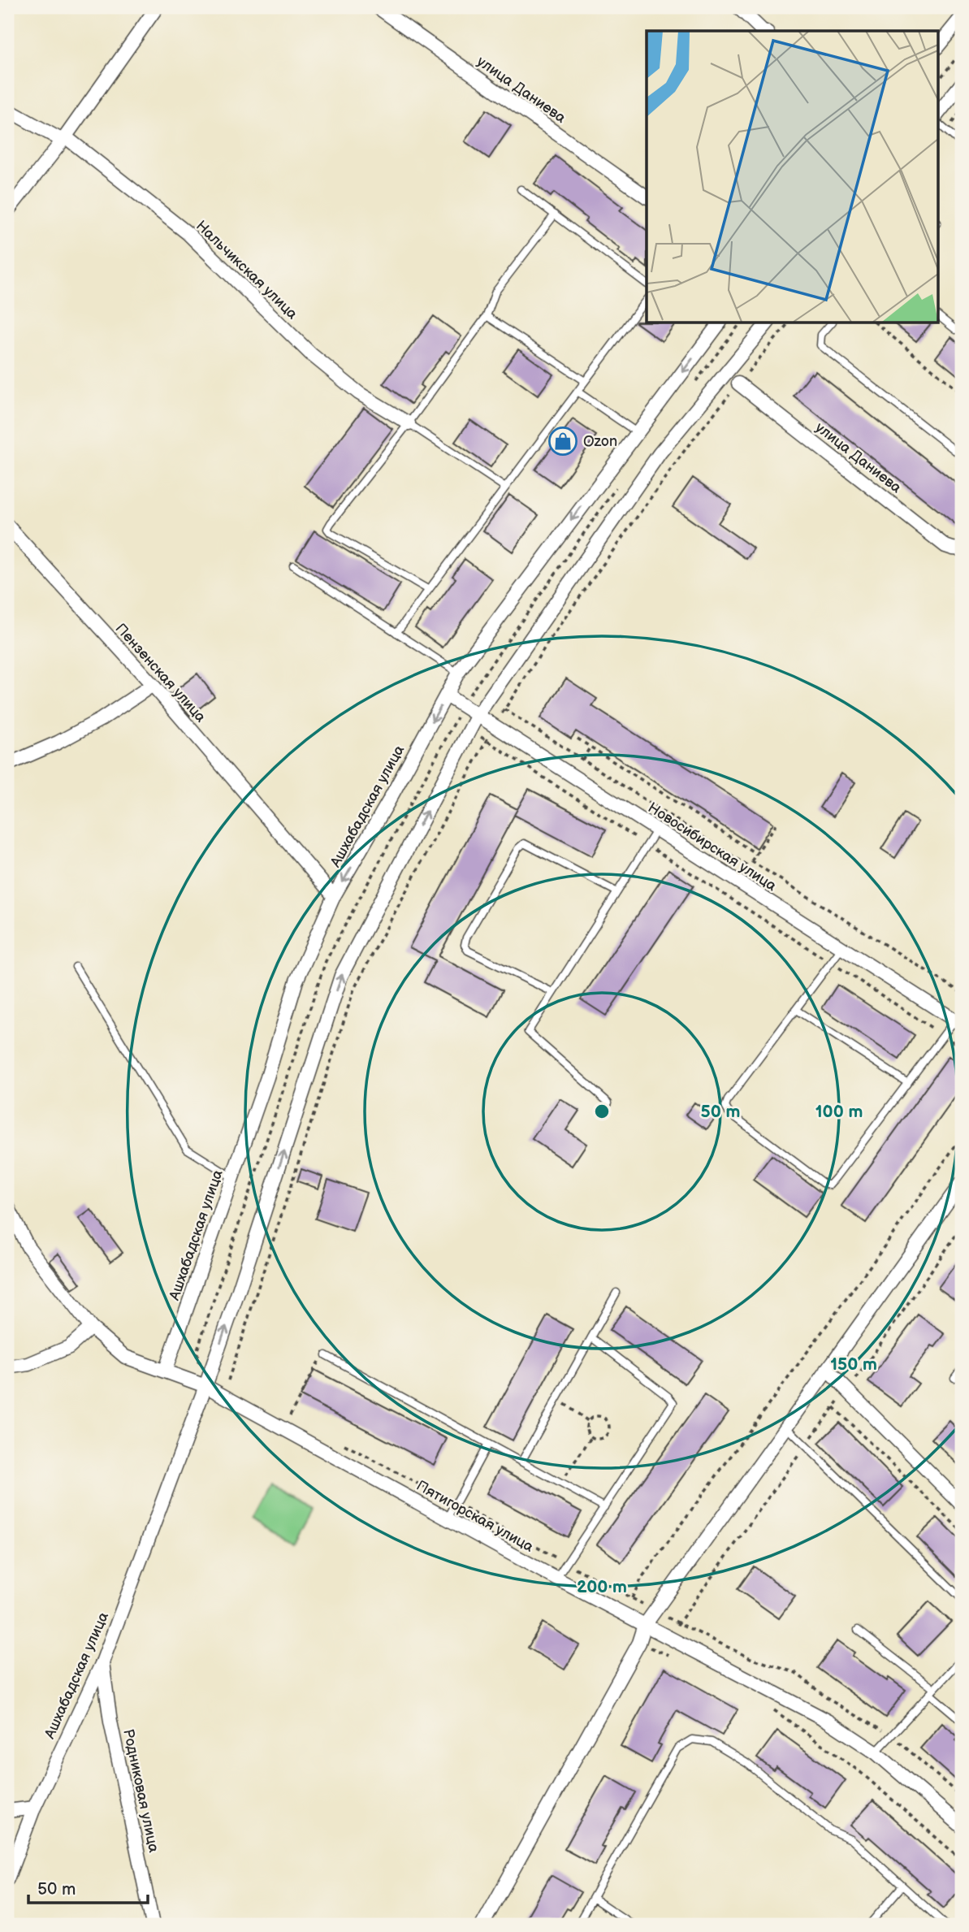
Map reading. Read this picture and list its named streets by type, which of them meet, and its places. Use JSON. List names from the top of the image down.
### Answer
{
  "streets": {
    "street": [
      "улица Даниева",
      "Нальчикская улица",
      "Пензенская улица",
      "Ашхабадская улица",
      "Новосибирская улица",
      "Пятигорская улица",
      "Родниковая улица"
    ]
  },
  "crossings": [
    ["Пензенская улица", "Ашхабадская улица"],
    ["Ашхабадская улица", "Новосибирская улица"],
    ["Ашхабадская улица", "Пятигорская улица"],
    ["Ашхабадская улица", "Родниковая улица"]
  ],
  "places": {
    "shop": ["Ozon"]
  },
  "scale_bar": "50 m",
  "rings": [
    "50 m",
    "100 m",
    "150 m",
    "200 m"
  ]
}
